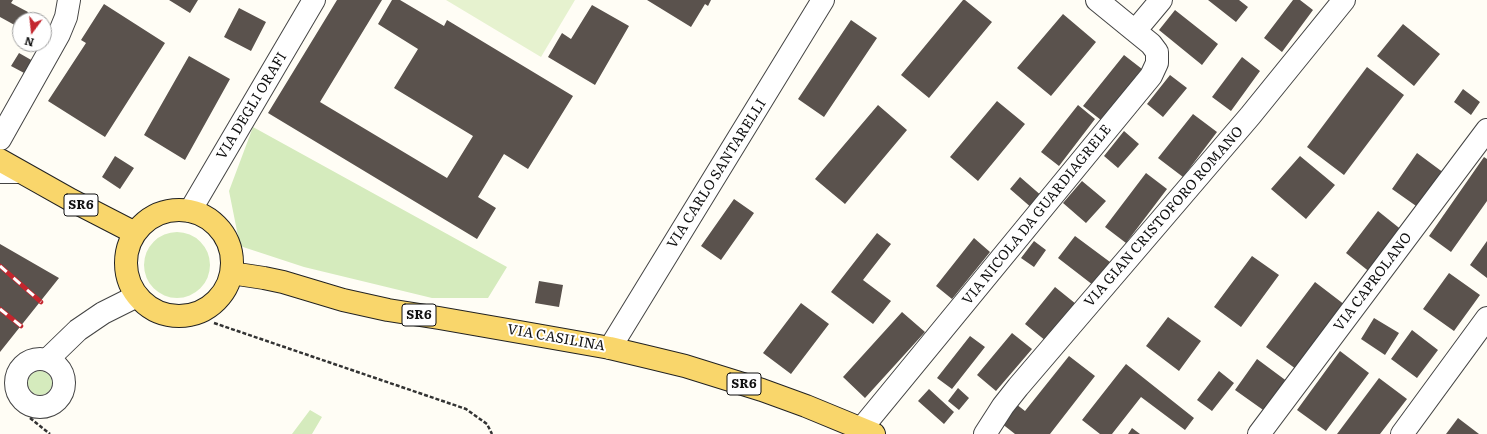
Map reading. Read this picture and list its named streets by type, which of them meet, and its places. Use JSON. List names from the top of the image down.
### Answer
{
  "streets": {
    "main road": ["SR6", "VIA CASILINA"],
    "street": [
      "VIA DEGLI ORAFI",
      "VIA CARLO SANTARELLI",
      "VIA NICOLA DA GUARDIAGRELE",
      "VIA GIAN CRISTOFORO ROMANO",
      "VIA CAPROLANO"
    ]
  },
  "crossings": [
    ["VIA DEGLI ORAFI", "SR6"],
    ["VIA DEGLI ORAFI", "VIA CASILINA"],
    ["VIA CARLO SANTARELLI", "VIA CASILINA"],
    ["SR6", "VIA CASILINA"],
    ["VIA NICOLA DA GUARDIAGRELE", "VIA CASILINA"]
  ],
  "north": "bottom"
}
